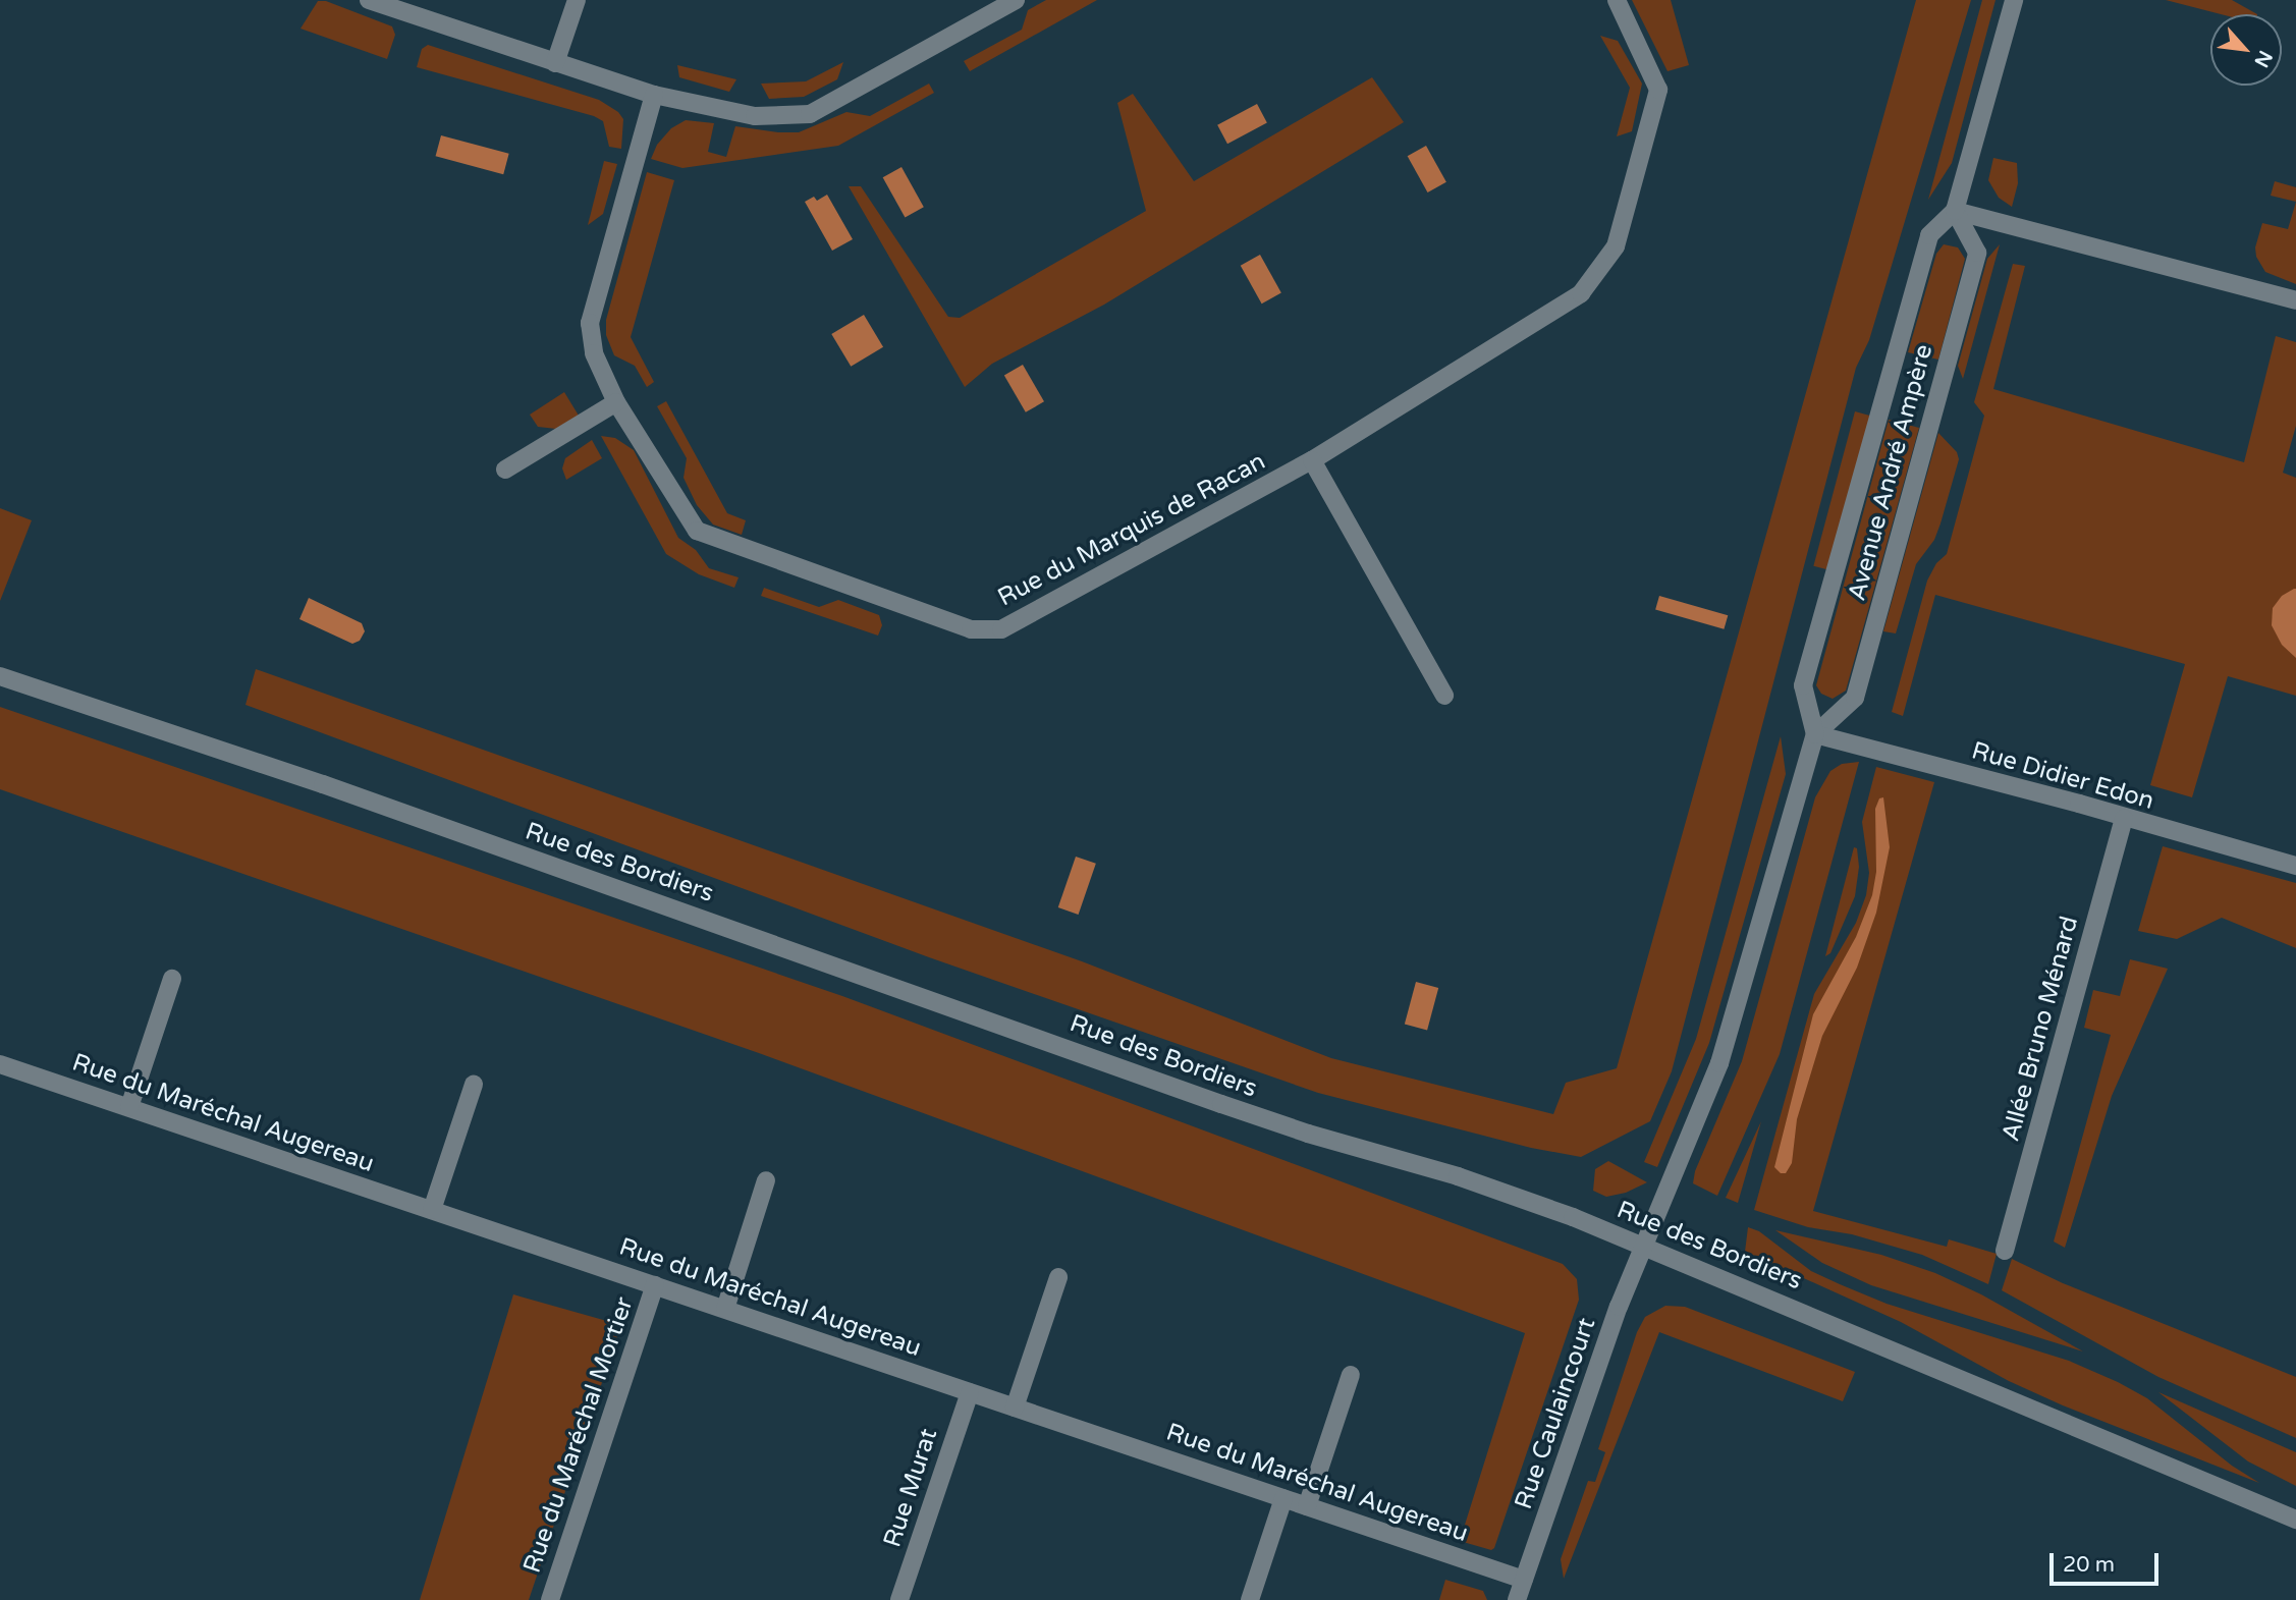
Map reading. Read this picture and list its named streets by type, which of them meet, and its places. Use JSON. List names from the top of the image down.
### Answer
{
  "streets": {
    "street": [
      "Avenue André Ampère",
      "Rue du Marquis de Racan",
      "Rue Didier Edon",
      "Rue des Bordiers",
      "Allée Bruno Ménard",
      "Rue du Maréchal Augereau",
      "Rue Caulaincourt",
      "Rue du Maréchal Mortier",
      "Rue Murat"
    ]
  },
  "crossings": [
    ["Avenue André Ampère", "Rue Didier Edon"],
    ["Rue Didier Edon", "Allée Bruno Ménard"],
    ["Rue des Bordiers", "Rue Caulaincourt"],
    ["Rue du Maréchal Augereau", "Rue Caulaincourt"],
    ["Rue du Maréchal Augereau", "Rue du Maréchal Mortier"],
    ["Rue du Maréchal Augereau", "Rue Murat"]
  ],
  "scale_bar": "20 m",
  "north": "bottom right"
}
